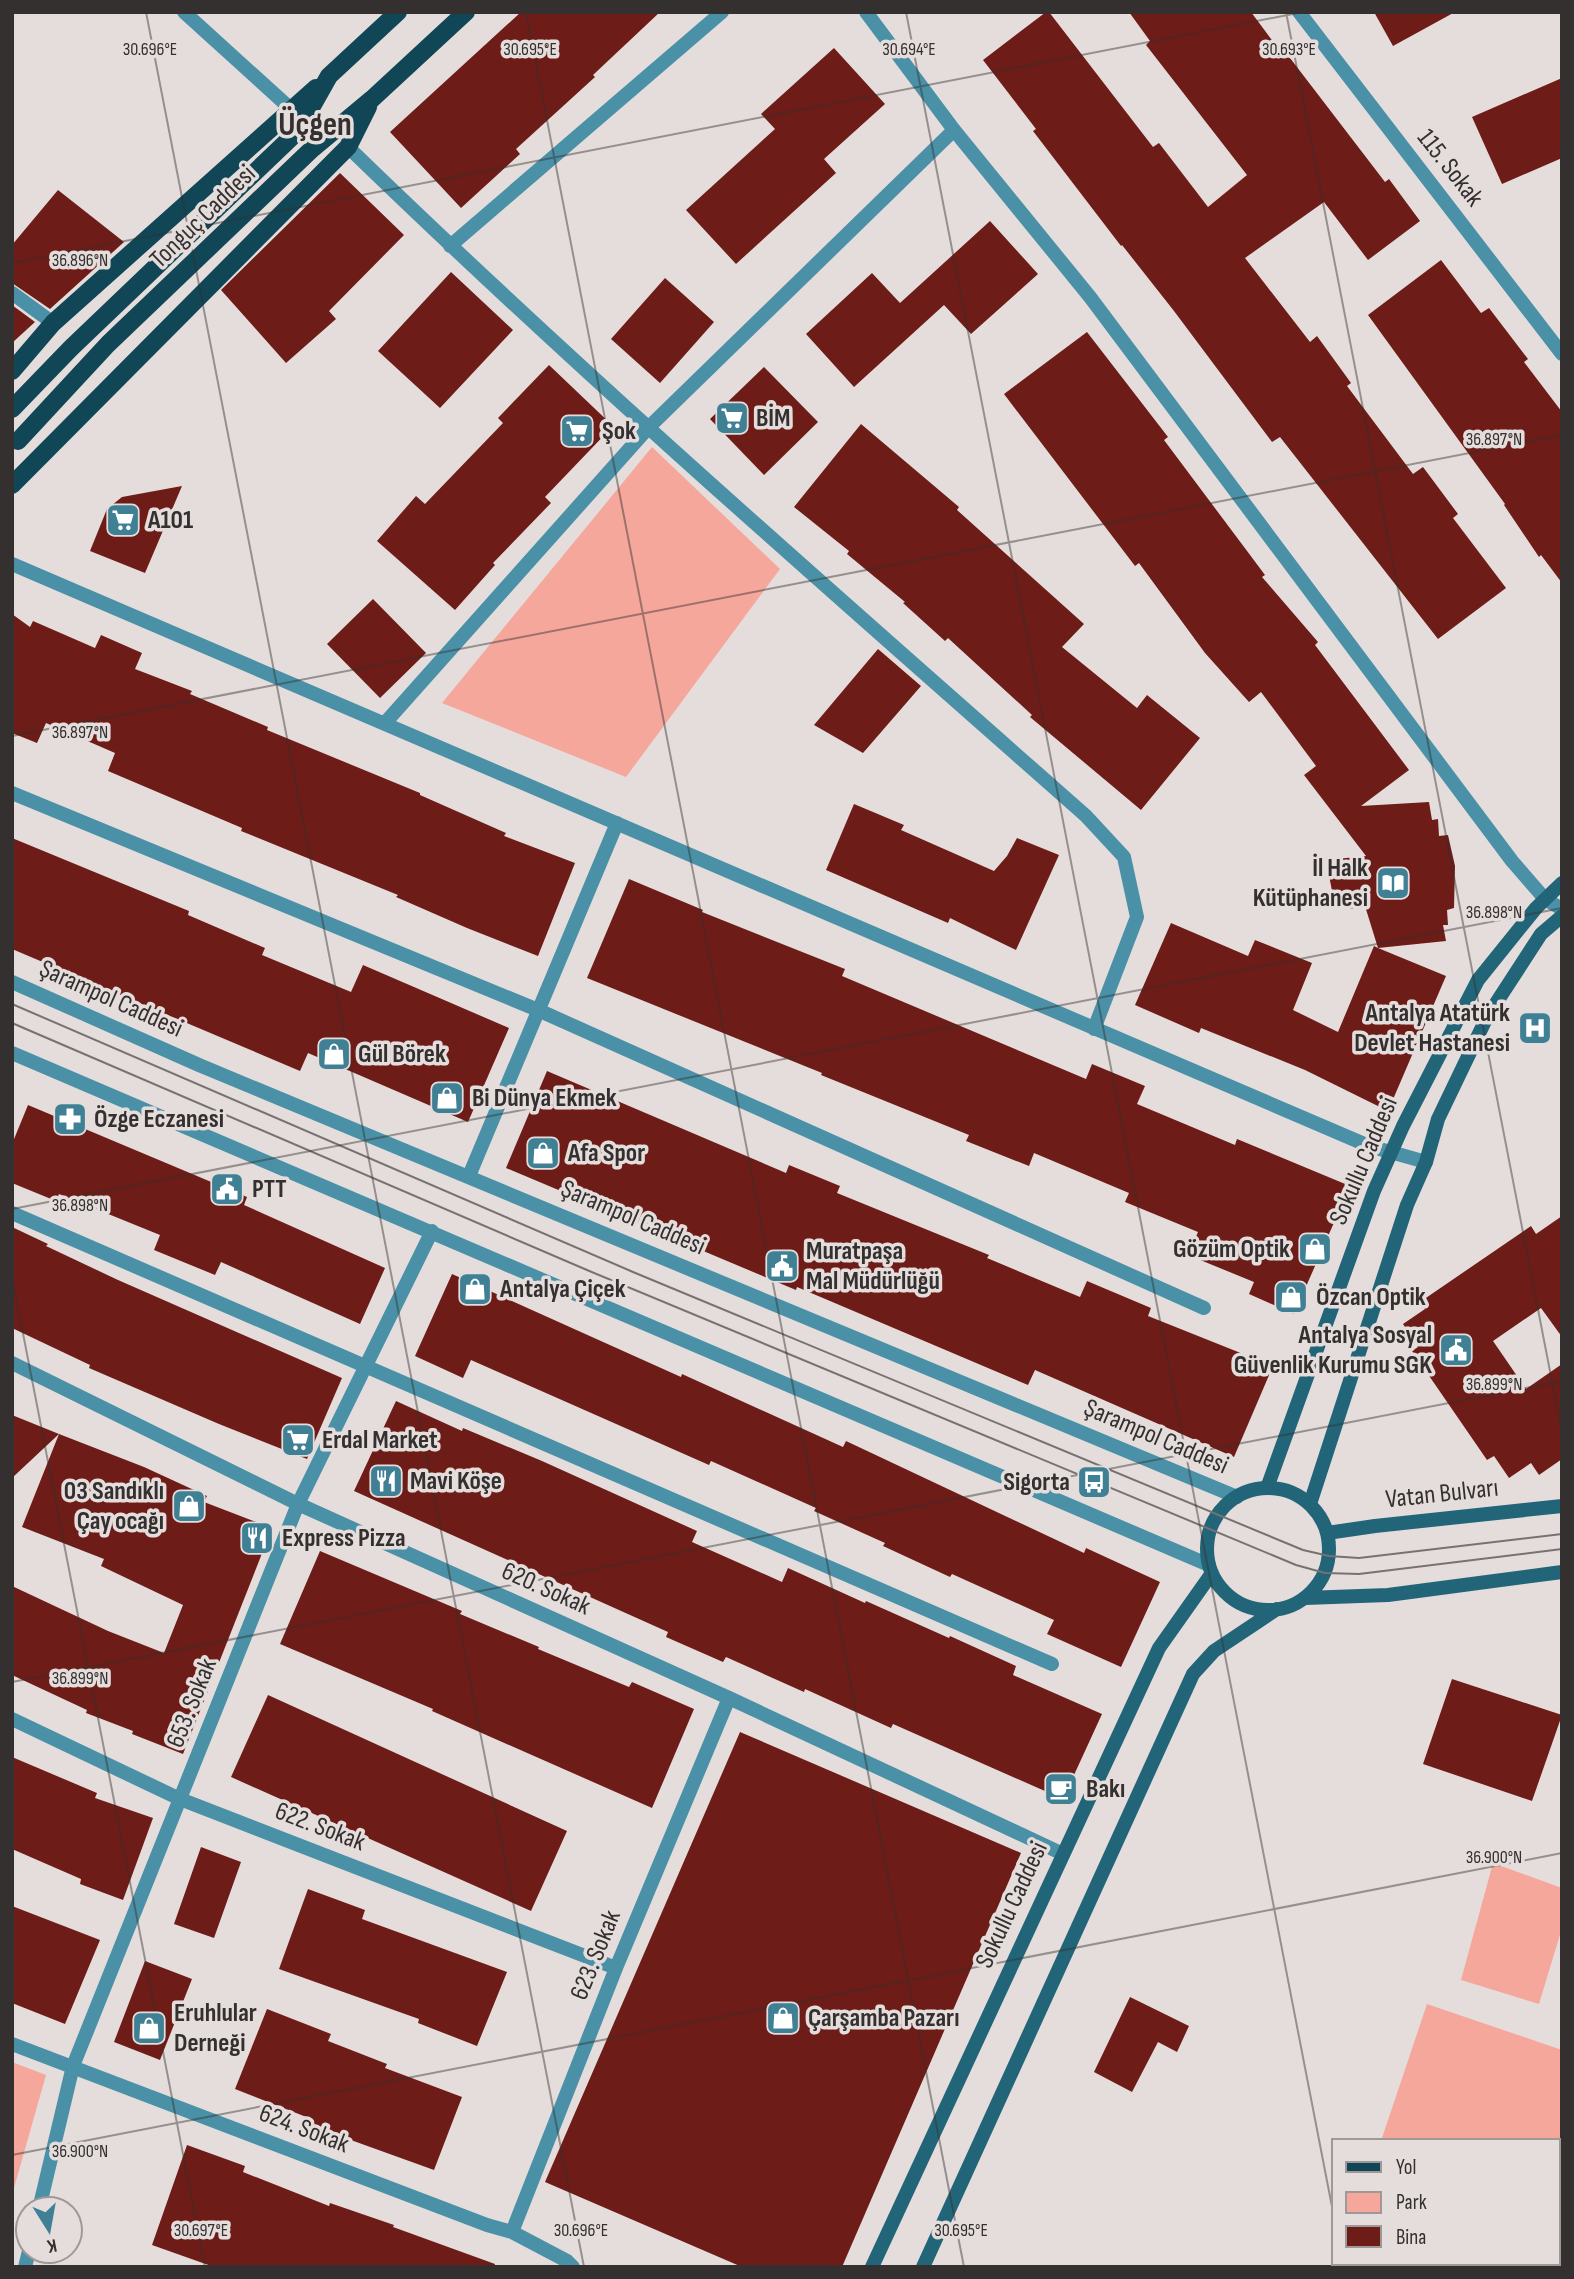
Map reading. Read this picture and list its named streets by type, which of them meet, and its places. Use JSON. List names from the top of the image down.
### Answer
{
  "streets": {
    "main road": ["Tonguç Caddesi", "Sokullu Caddesi", "Vatan Bulvarı"],
    "street": [
      "115. Sokak",
      "Şarampol Caddesi",
      "620. Sokak",
      "653. Sokak",
      "622. Sokak",
      "623. Sokak",
      "624. Sokak"
    ]
  },
  "crossings": [
    ["Şarampol Caddesi", "Sokullu Caddesi"],
    ["Şarampol Caddesi", "Vatan Bulvarı"],
    ["Sokullu Caddesi", "Vatan Bulvarı"],
    ["Sokullu Caddesi", "620. Sokak"],
    ["620. Sokak", "653. Sokak"],
    ["620. Sokak", "623. Sokak"],
    ["653. Sokak", "622. Sokak"],
    ["653. Sokak", "624. Sokak"],
    ["622. Sokak", "623. Sokak"],
    ["623. Sokak", "624. Sokak"]
  ],
  "districts": ["Üçgen"],
  "places": {
    "supermarket": [
      "BİM",
      "Şok",
      "A101",
      "Erdal Market"
    ],
    "library": ["İl Halk Kütüphanesi"],
    "hospital": ["Antalya Atatürk Devlet Hastanesi"],
    "shop": [
      "Gül Börek",
      "Bi Dünya Ekmek",
      "Afa Spor",
      "Gözüm Optik",
      "Antalya Çiçek",
      "Özcan Optik",
      "03 Sandıklı Çay ocağı",
      "Çarşamba Pazarı",
      "Eruhlular Derneği"
    ],
    "pharmacy": ["Özge Eczanesi"],
    "public building": ["PTT", "Muratpaşa Mal Müdürlüğü", "Antalya Sosyal Güvenlik Kurumu SGK"],
    "restaurant": ["Mavi Köşe", "Express Pizza"],
    "bus stop": ["Sigorta"],
    "cafe": ["Bakı"]
  },
  "legend": ["Yol", "Park", "Bina"],
  "north": "bottom",
  "coordinates": [
    "30.696°E",
    "30.695°E",
    "30.694°E",
    "30.693°E",
    "36.896°N",
    "36.897°N",
    "36.898°N",
    "36.899°N",
    "36.900°N",
    "30.697°E"
  ]
}
